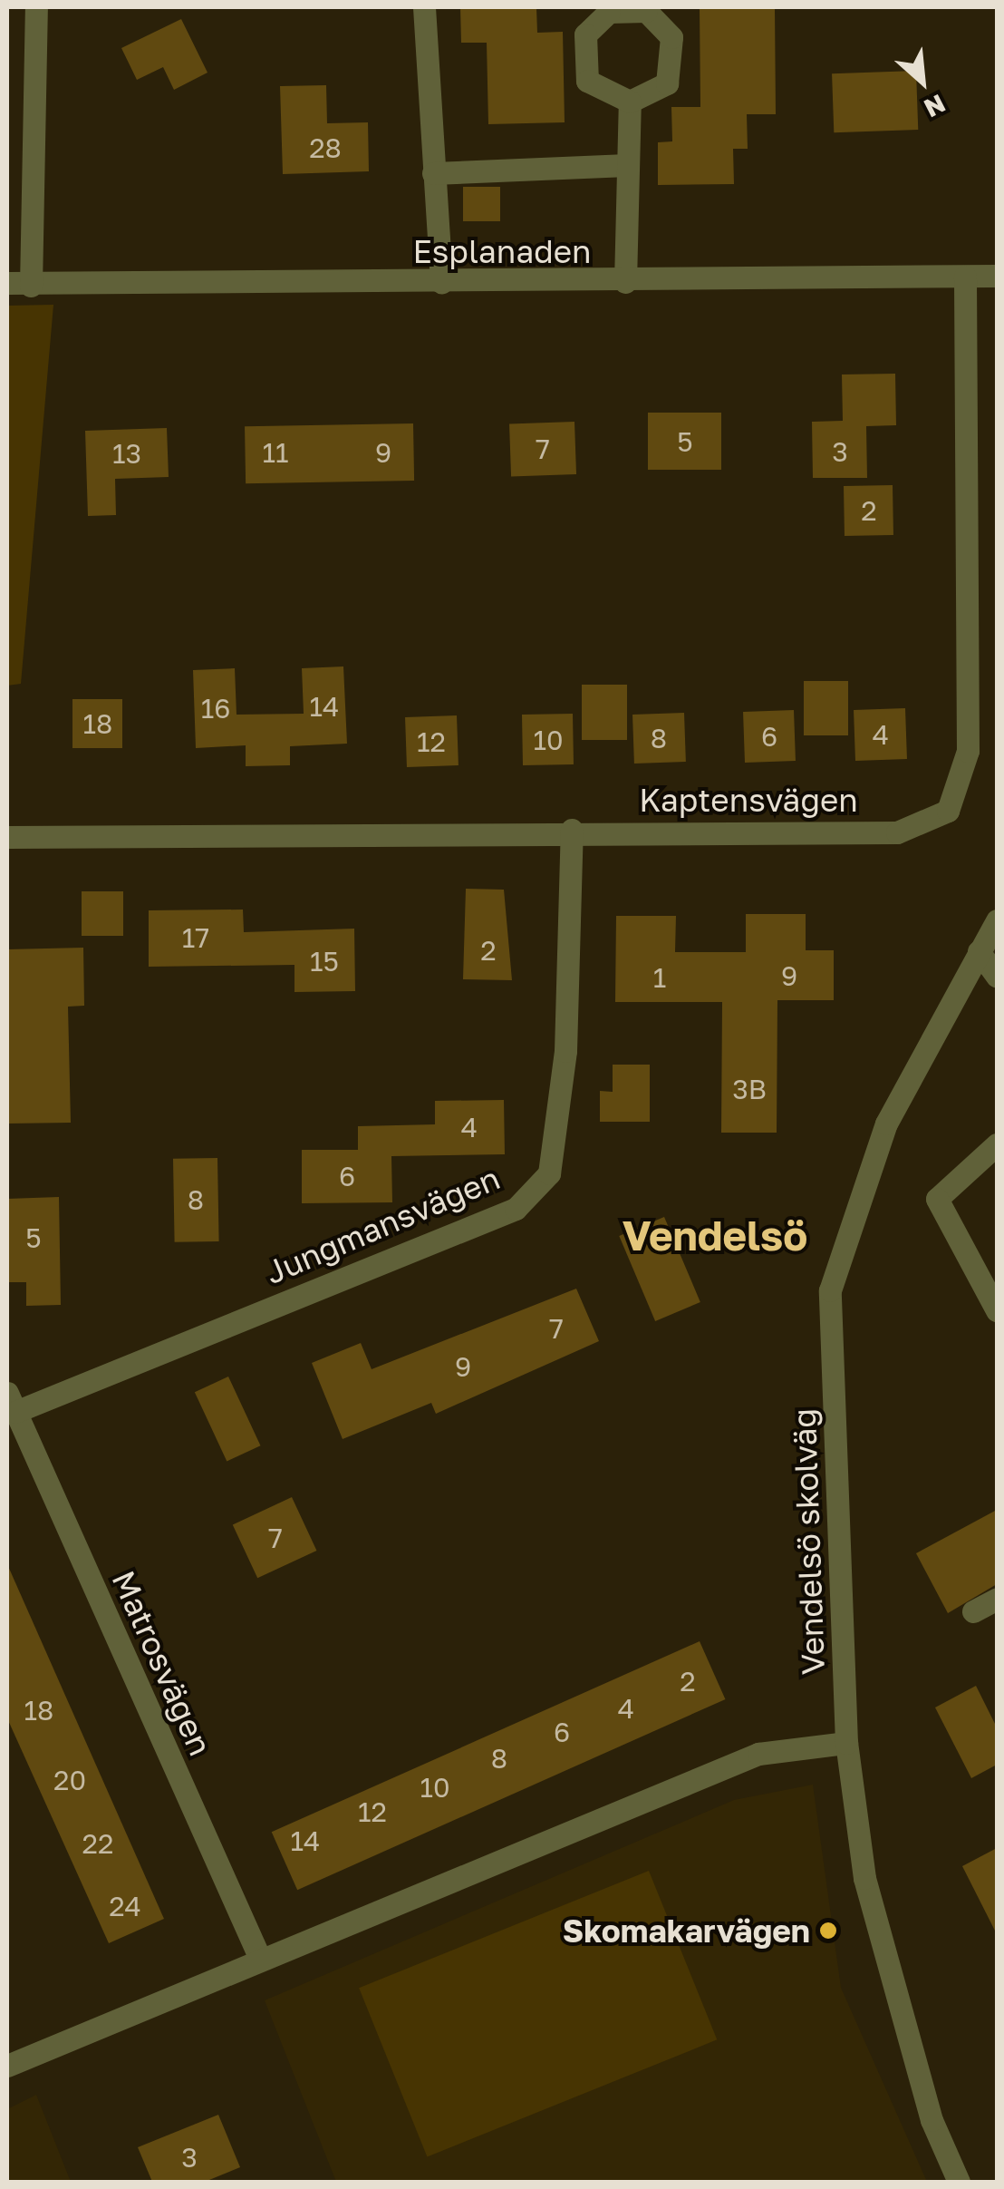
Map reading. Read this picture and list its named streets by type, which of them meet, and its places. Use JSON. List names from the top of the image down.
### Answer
{
  "streets": {
    "street": [
      "Esplanaden",
      "Kaptensvägen",
      "Jungmansvägen",
      "Vendelsö skolväg",
      "Matrosvägen"
    ]
  },
  "crossings": [
    ["Esplanaden", "Kaptensvägen"],
    ["Kaptensvägen", "Jungmansvägen"],
    ["Jungmansvägen", "Matrosvägen"]
  ],
  "districts": ["Vendelsö"],
  "places": ["Skomakarvägen"],
  "house_numbers": [
    "28",
    "5",
    "7",
    "3",
    "11",
    "9",
    "13",
    "2",
    "14",
    "16",
    "18",
    "4",
    "6",
    "8",
    "10",
    "12",
    "17",
    "2",
    "15",
    "9",
    "1",
    "3B",
    "4",
    "6",
    "8",
    "5",
    "7",
    "9",
    "7",
    "2",
    "4",
    "18",
    "6",
    "8",
    "20",
    "10",
    "12",
    "14",
    "22",
    "24",
    "3"
  ],
  "north": "bottom right"
}
